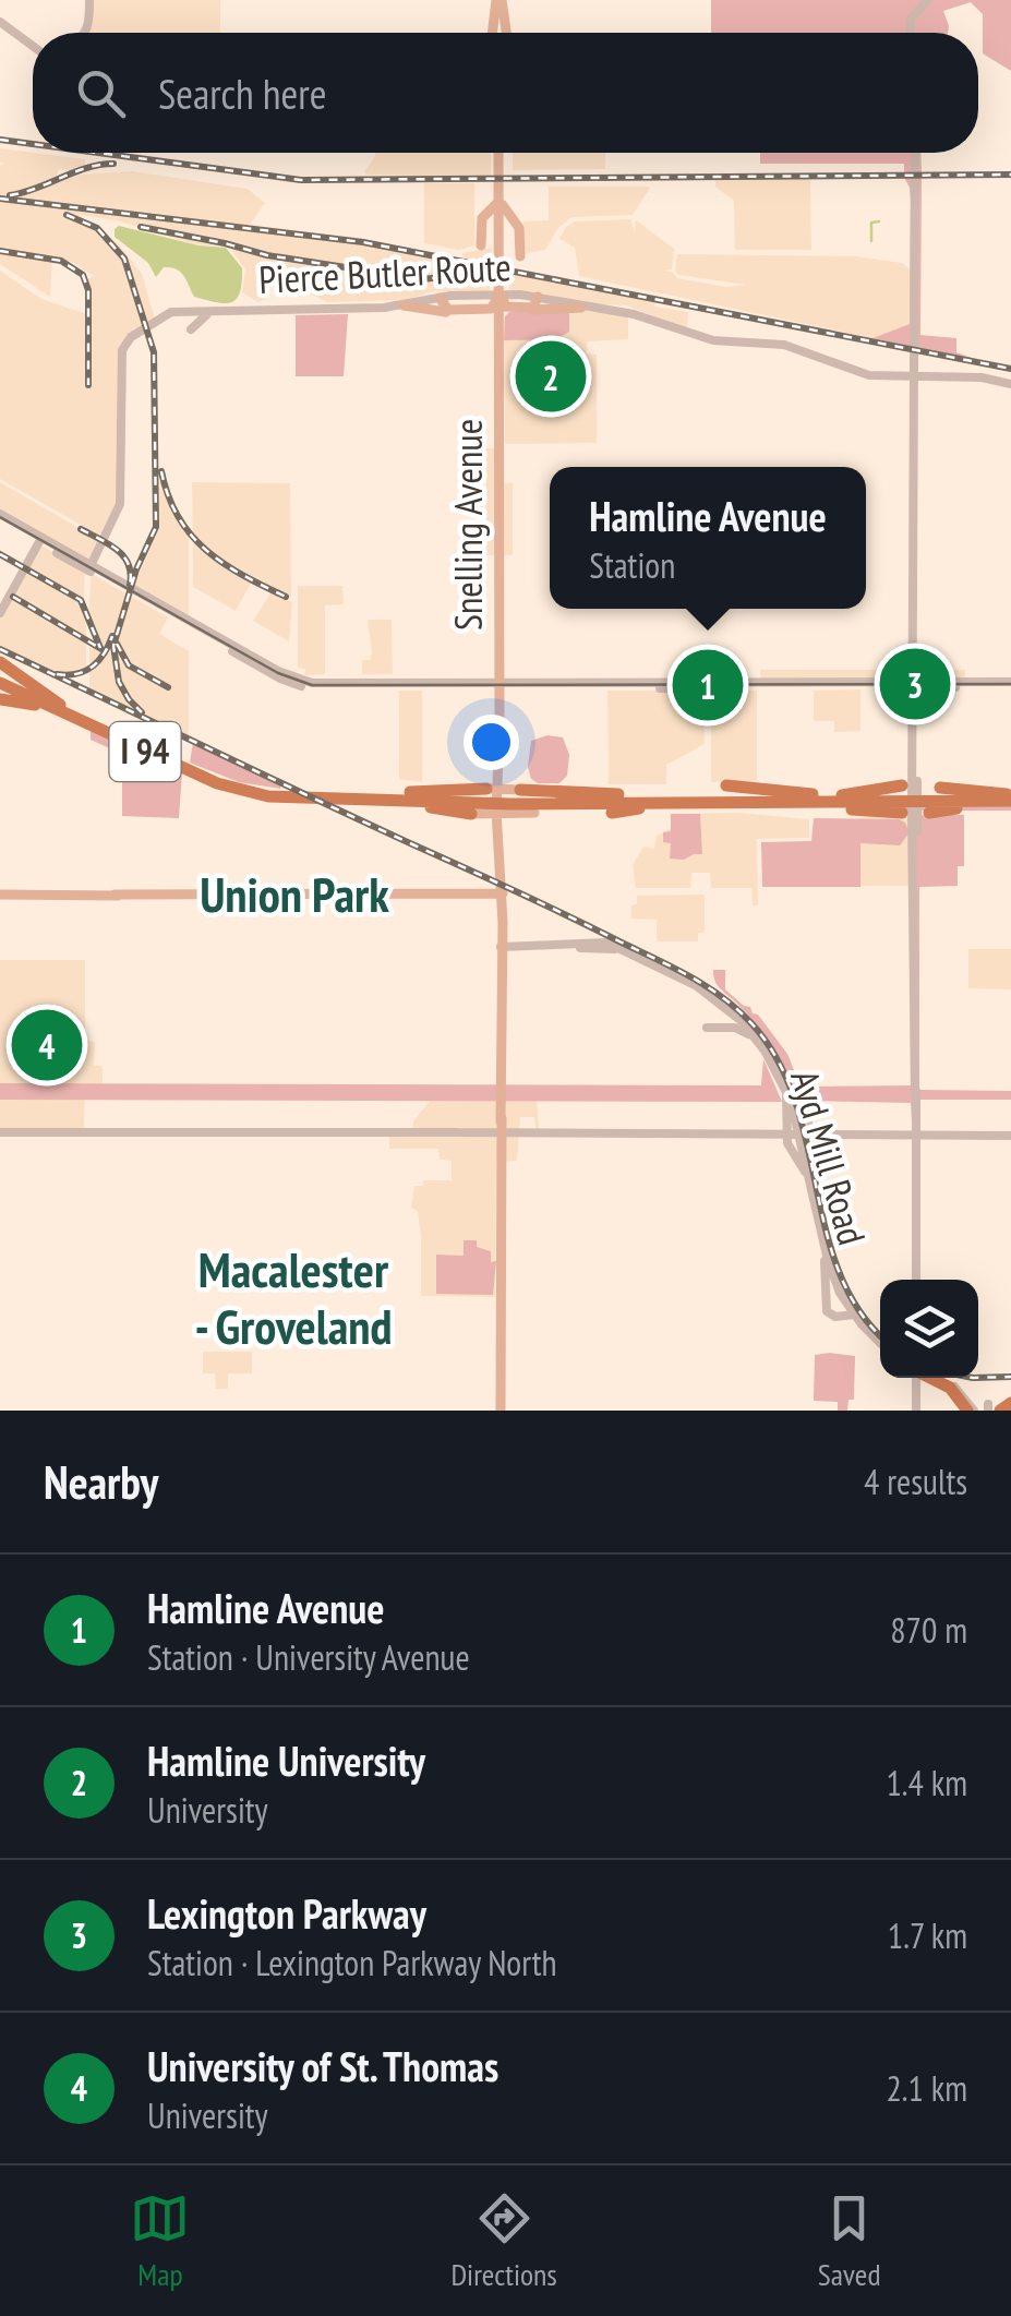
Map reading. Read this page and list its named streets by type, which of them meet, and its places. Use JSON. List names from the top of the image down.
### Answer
{
  "streets": {
    "highway": ["I 94"],
    "main road": ["Pierce Butler Route", "Snelling Avenue", "Ayd Mill Road"]
  },
  "crossings": [
    ["Snelling Avenue", "Ayd Mill Road"]
  ],
  "districts": ["Union Park", "Macalester - Groveland"],
  "page": {
    "search": "Search here",
    "pins": [
      "2",
      "3",
      "1",
      "4"
    ],
    "popup": ["Hamline Avenue", "Station"],
    "heading": ["Nearby", "4 results"],
    "list": [
      {
        "mark": "1",
        "name": "Hamline Avenue",
        "note": "Station · University Avenue",
        "value": "870 m"
      },
      {
        "mark": "2",
        "name": "Hamline University",
        "note": "University",
        "value": "1.4 km"
      },
      {
        "mark": "3",
        "name": "Lexington Parkway",
        "note": "Station · Lexington Parkway North",
        "value": "1.7 km"
      },
      {
        "mark": "4",
        "name": "University of St. Thomas",
        "note": "University",
        "value": "2.1 km"
      }
    ],
    "nav": ["Map", "Directions", "Saved"]
  }
}
